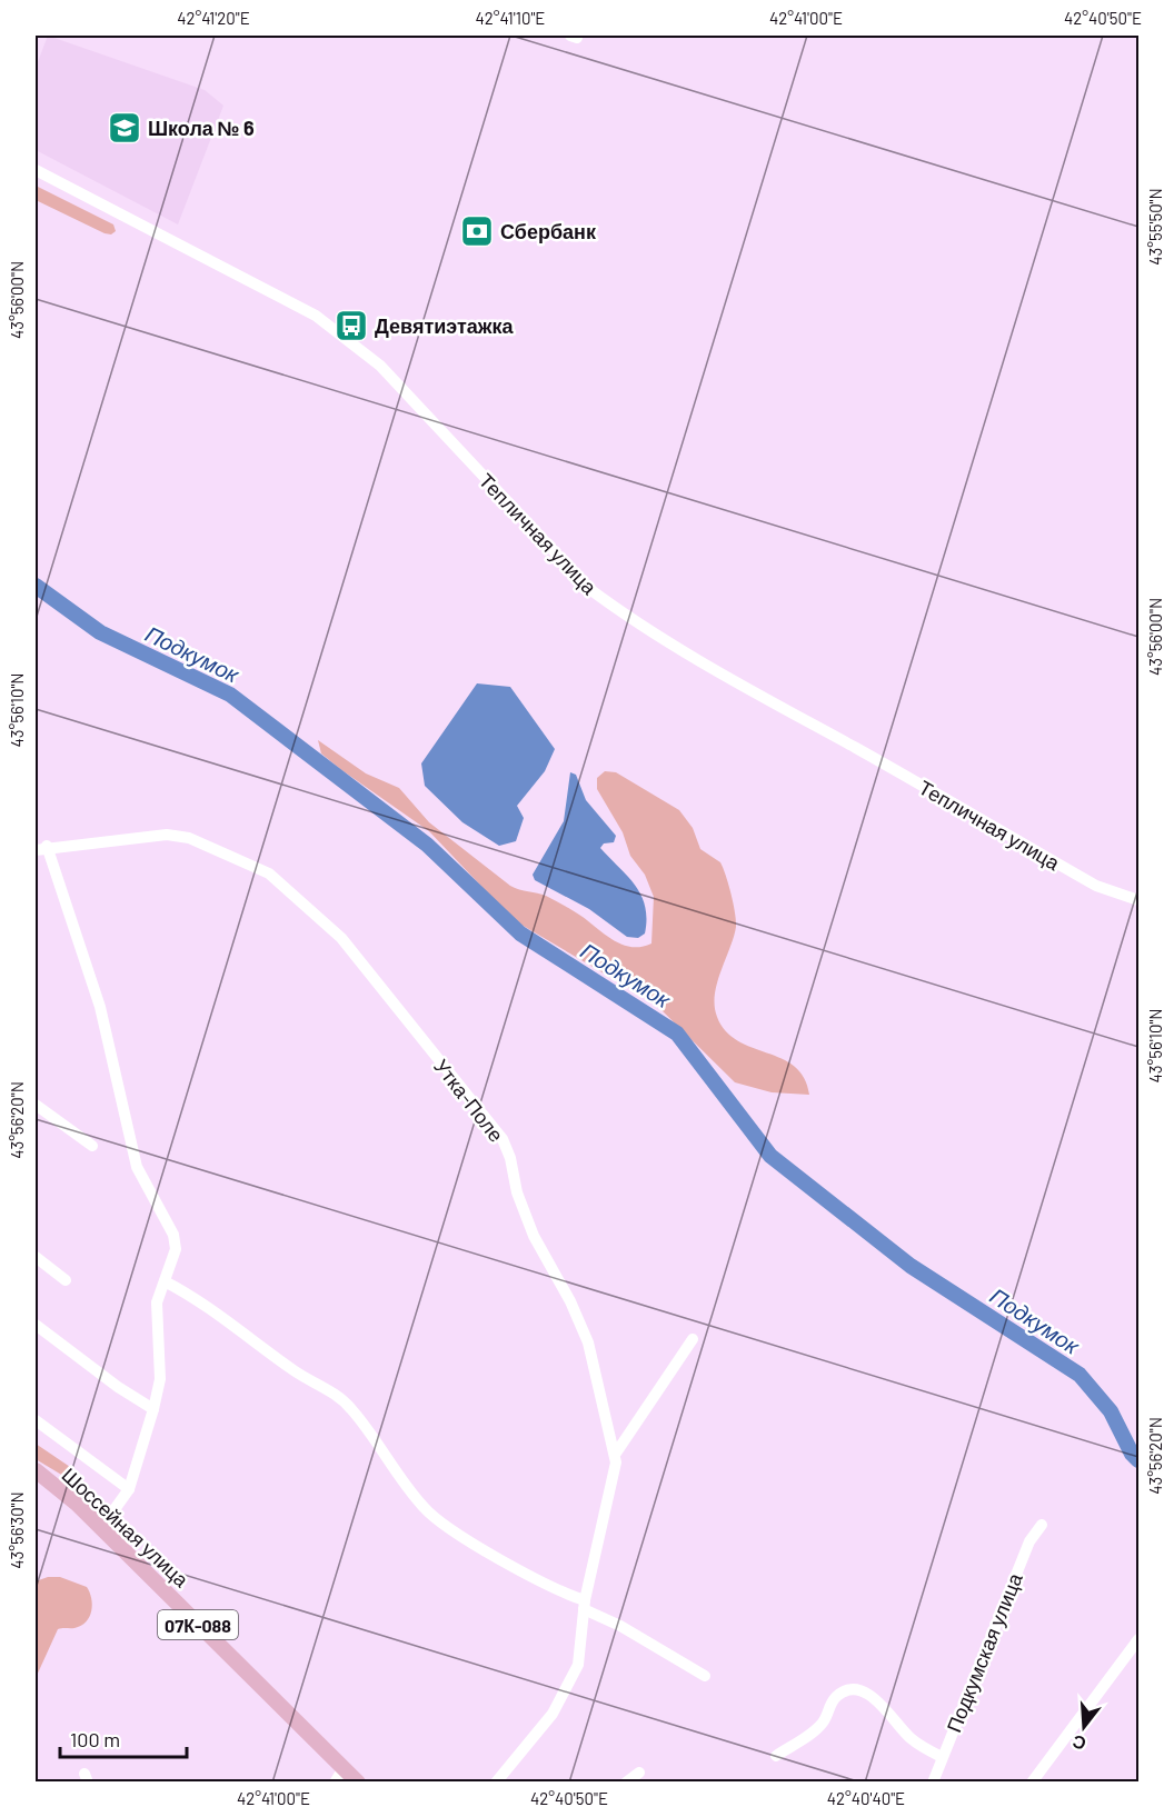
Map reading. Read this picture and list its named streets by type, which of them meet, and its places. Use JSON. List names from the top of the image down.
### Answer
{
  "streets": {
    "main road": ["Шоссейная улица", "07К-088"],
    "street": ["Тепличная улица", "Утка-Поле", "Подкумская улица"]
  },
  "water": ["Подкумок"],
  "places": {
    "school or university": ["Школа № 6"],
    "bank": ["Сбербанк"],
    "bus stop": ["Девятиэтажка"]
  },
  "scale_bar": "100 m",
  "north": "bottom",
  "coordinates": [
    "42°41'20\"E",
    "42°41'10\"E",
    "42°41'00\"E",
    "42°40'50\"E",
    "43°55'50\"N",
    "43°56'00\"N",
    "43°56'10\"N",
    "43°56'20\"N",
    "43°56'30\"N",
    "42°40'40\"E"
  ]
}
